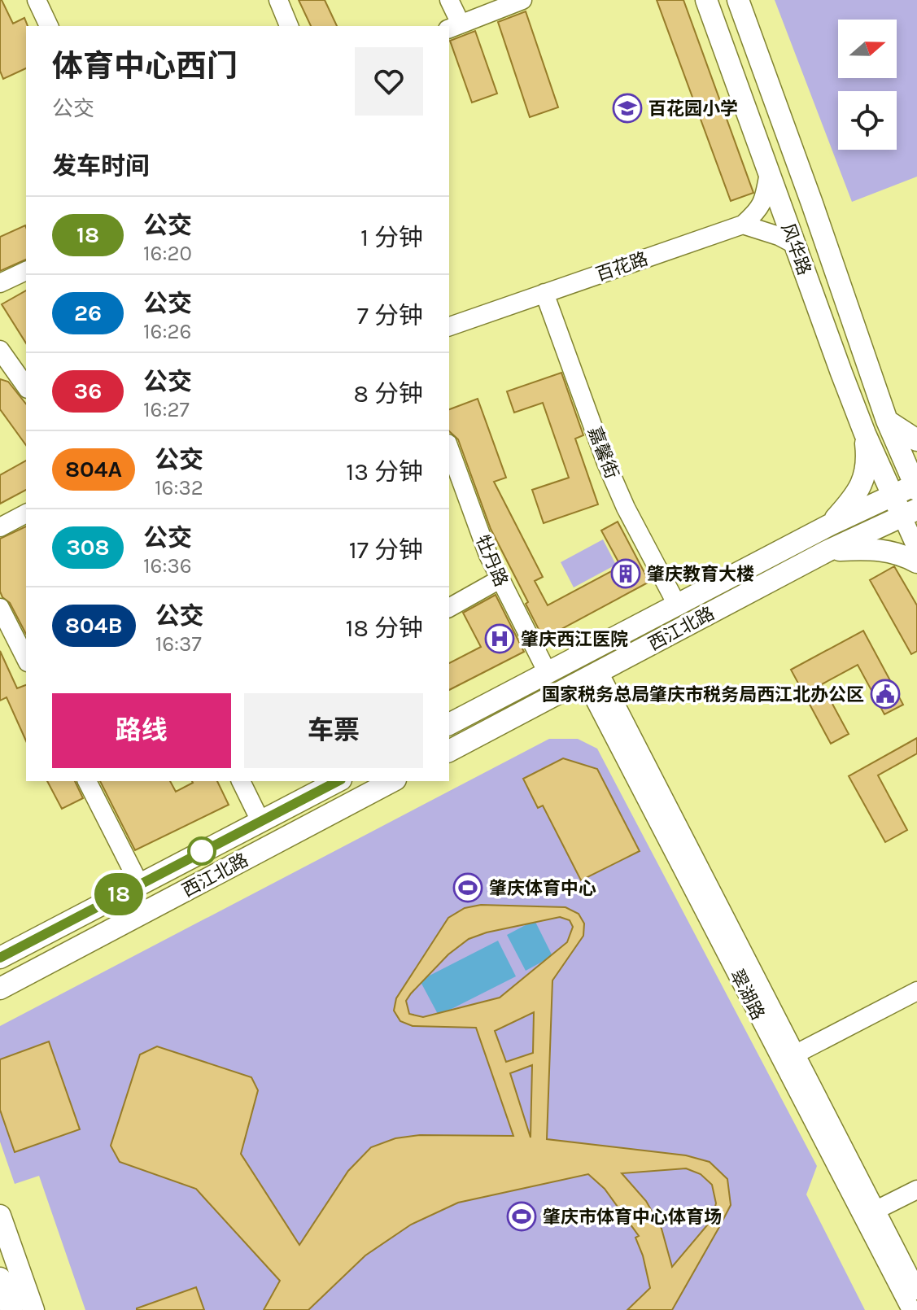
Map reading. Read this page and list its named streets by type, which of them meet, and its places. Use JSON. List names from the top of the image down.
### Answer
{
  "streets": {
    "main road": ["风华路", "西江北路"],
    "street": [
      "百花路",
      "嘉馨街",
      "牡丹路",
      "翠湖路"
    ]
  },
  "crossings": [
    ["风华路", "西江北路"],
    ["百花路", "嘉馨街"],
    ["嘉馨街", "西江北路"],
    ["牡丹路", "西江北路"],
    ["西江北路", "翠湖路"]
  ],
  "places": {
    "school or university": ["百花园小学"],
    "building": ["肇庆教育大楼"],
    "hospital": ["肇庆西江医院"],
    "public building": ["国家税务总局肇庆市税务局西江北办公区"],
    "sports": ["肇庆体育中心", "肇庆市体育中心体育场"]
  },
  "lines": ["bus line 18"],
  "north": "right",
  "page": {
    "on_map": "18",
    "heading": [
      ["体育中心西门", "公交"],
      "发车时间"
    ],
    "list": [
      {
        "mark": "18",
        "name": "公交",
        "note": "16:20",
        "value": "1 分钟"
      },
      {
        "mark": "26",
        "name": "公交",
        "note": "16:26",
        "value": "7 分钟"
      },
      {
        "mark": "36",
        "name": "公交",
        "note": "16:27",
        "value": "8 分钟"
      },
      {
        "mark": "804A",
        "name": "公交",
        "note": "16:32",
        "value": "13 分钟"
      },
      {
        "mark": "308",
        "name": "公交",
        "note": "16:36",
        "value": "17 分钟"
      },
      {
        "mark": "804B",
        "name": "公交",
        "note": "16:37",
        "value": "18 分钟"
      }
    ],
    "buttons": ["路线", "车票"]
  }
}
